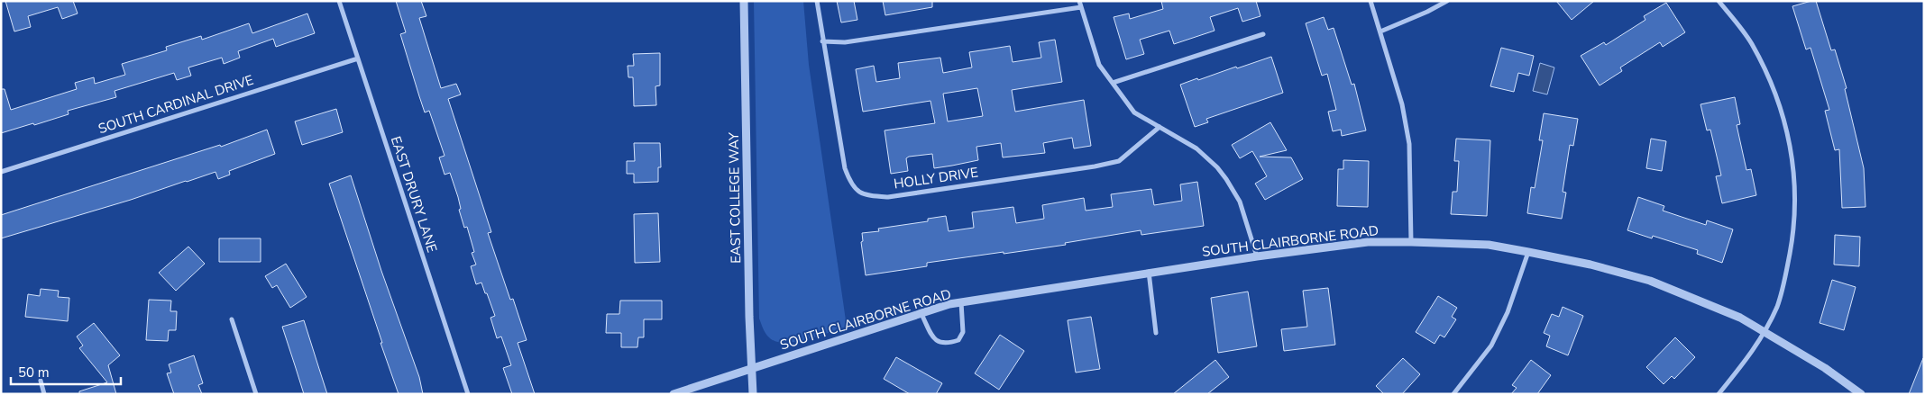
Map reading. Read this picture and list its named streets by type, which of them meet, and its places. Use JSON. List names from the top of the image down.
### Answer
{
  "streets": {
    "street": [
      "SOUTH CARDINAL DRIVE",
      "HOLLY DRIVE",
      "EAST DRURY LANE",
      "EAST COLLEGE WAY",
      "SOUTH CLAIRBORNE ROAD"
    ]
  },
  "crossings": [
    ["SOUTH CARDINAL DRIVE", "EAST DRURY LANE"],
    ["EAST COLLEGE WAY", "SOUTH CLAIRBORNE ROAD"]
  ],
  "scale_bar": "50 m"
}
